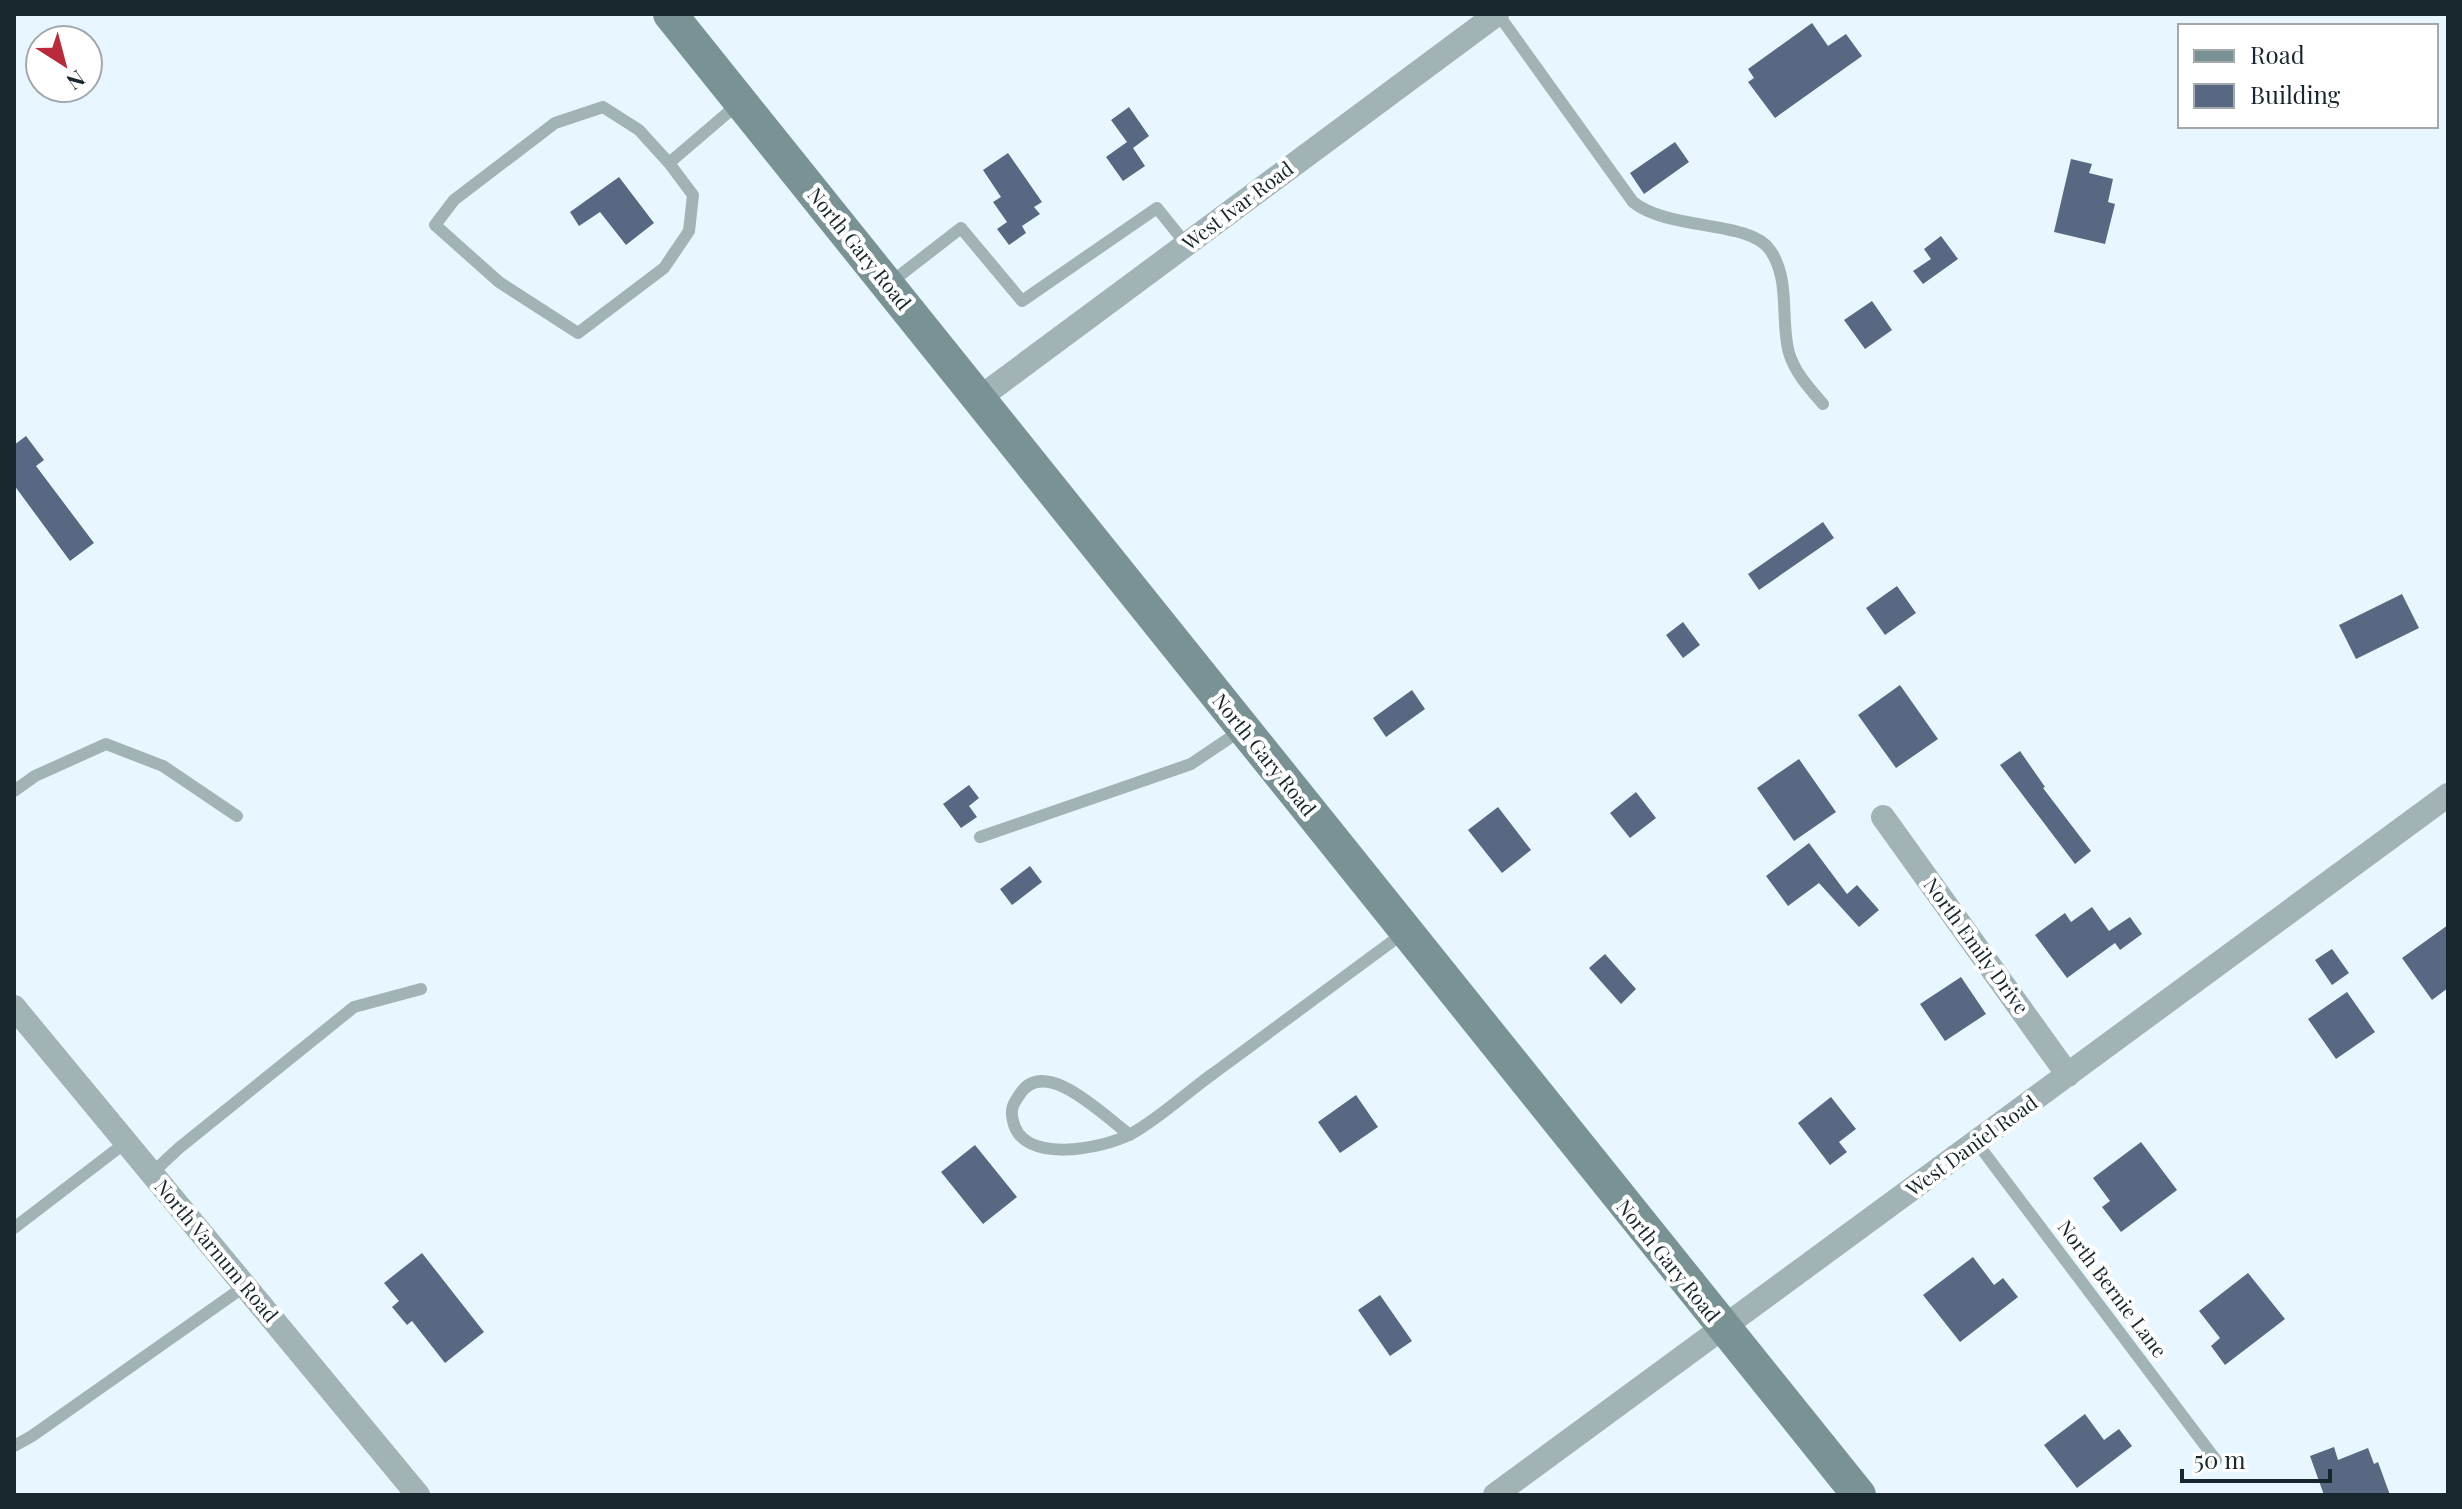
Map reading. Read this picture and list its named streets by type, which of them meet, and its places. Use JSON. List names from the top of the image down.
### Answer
{
  "streets": {
    "street": [
      "West Ivar Road",
      "North Gary Road",
      "North Emily Drive",
      "West Daniel Road",
      "North Varnum Road"
    ],
    "lane": ["North Bernie Lane"]
  },
  "crossings": [
    ["West Ivar Road", "North Gary Road"],
    ["North Gary Road", "West Daniel Road"],
    ["North Emily Drive", "West Daniel Road"],
    ["West Daniel Road", "North Bernie Lane"]
  ],
  "legend": ["Road", "Building"],
  "scale_bar": "50 m",
  "north": "bottom right"
}
